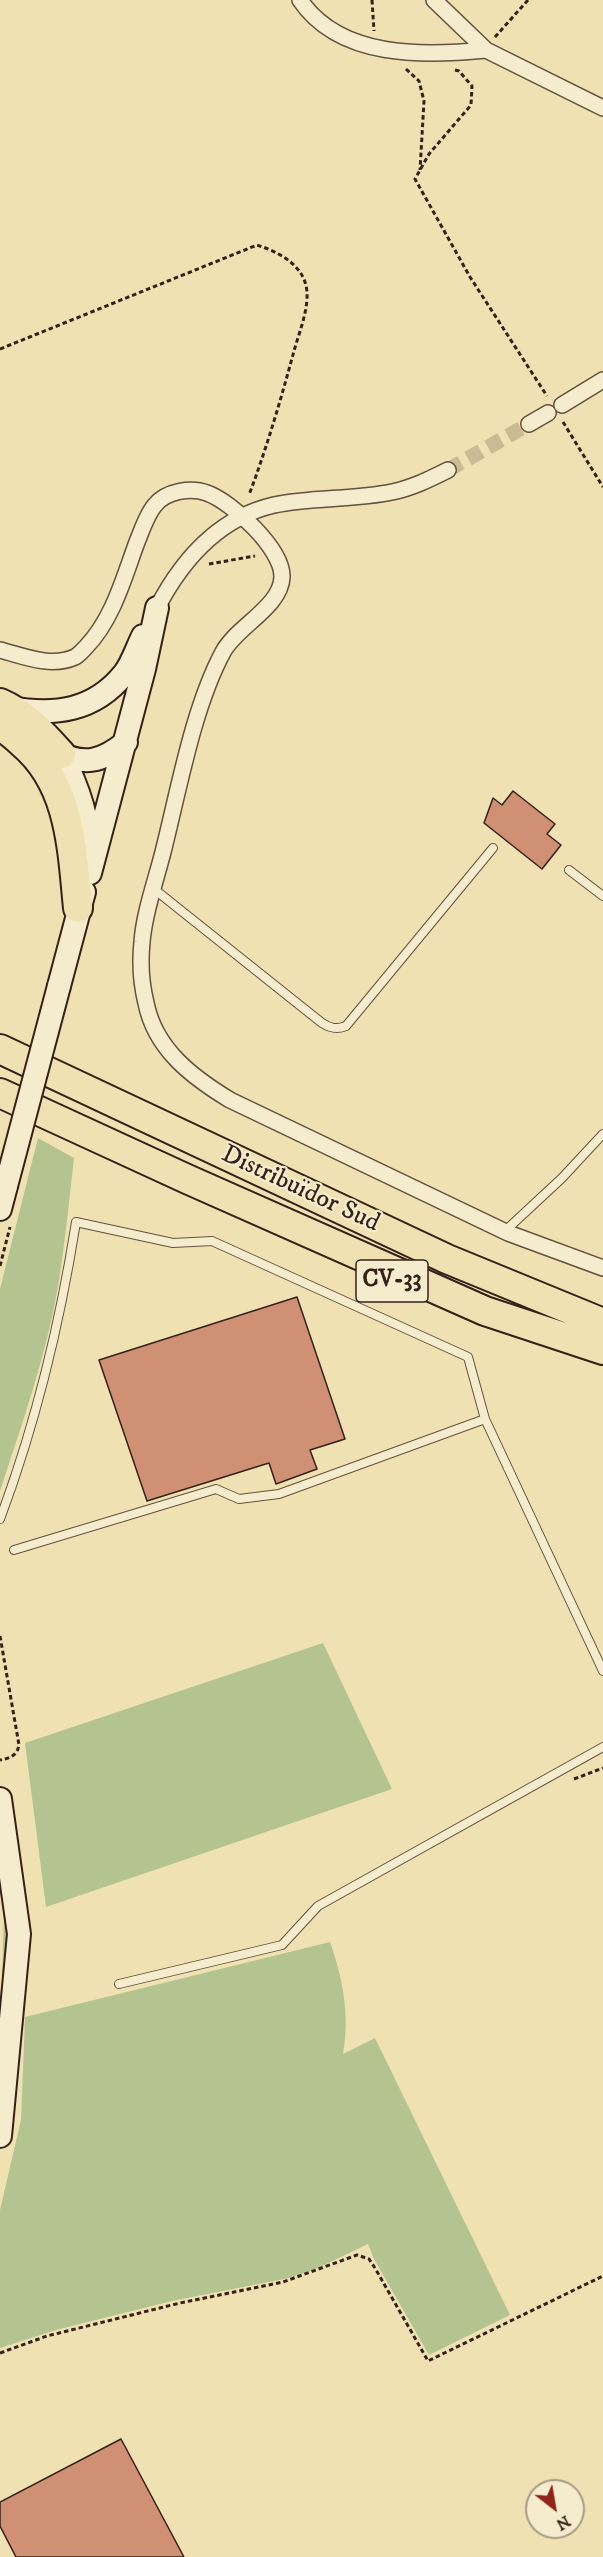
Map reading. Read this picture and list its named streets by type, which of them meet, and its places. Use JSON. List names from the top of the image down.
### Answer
{
  "streets": {
    "highway": ["Distribuïdor Sud", "CV-33"]
  },
  "crossings": [
    ["Distribuïdor Sud", "CV-33"]
  ],
  "north": "bottom right"
}
